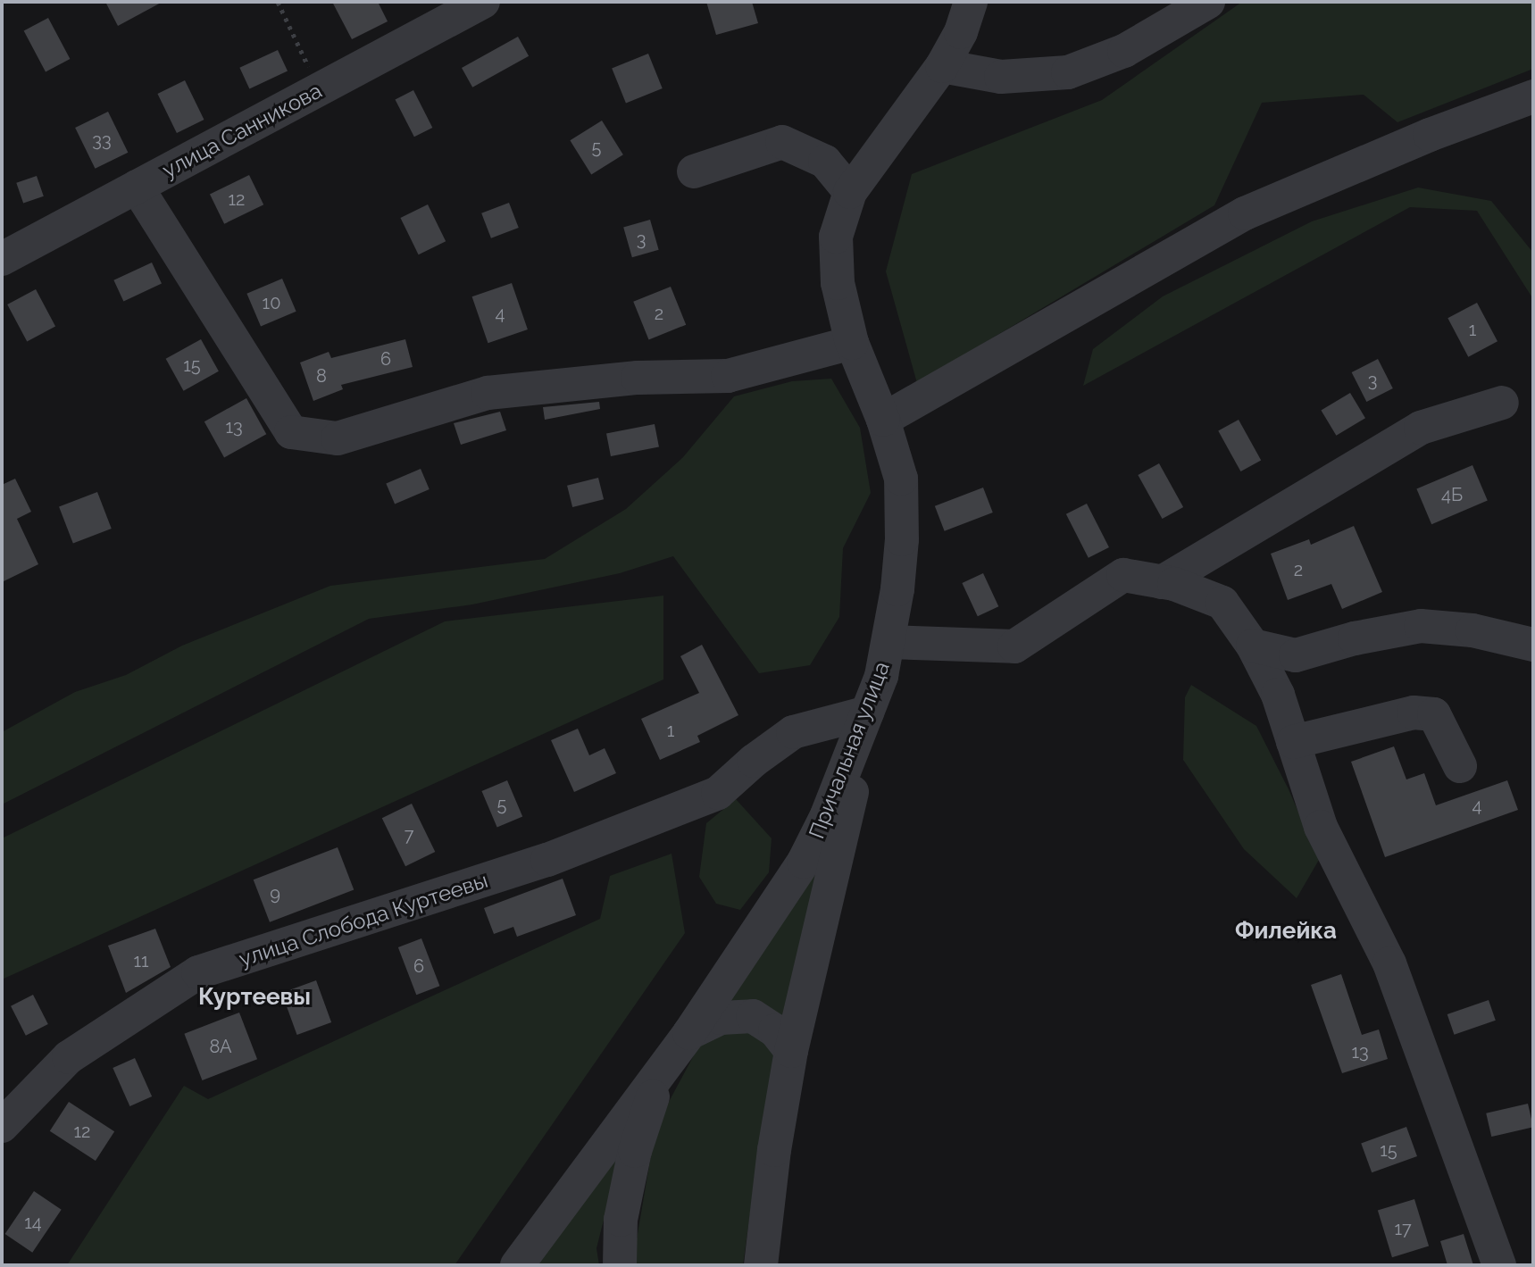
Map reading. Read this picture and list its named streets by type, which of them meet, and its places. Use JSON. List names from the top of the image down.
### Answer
{
  "streets": {
    "street": ["улица Санникова", "Причальная улица", "улица Слобода Куртеевы"]
  },
  "crossings": [
    ["Причальная улица", "улица Слобода Куртеевы"]
  ],
  "districts": ["Филейка", "Куртеевы"],
  "house_numbers": [
    "33",
    "5",
    "12",
    "3",
    "10",
    "4",
    "2",
    "1",
    "6",
    "15",
    "8",
    "3",
    "13",
    "4Б",
    "2",
    "1",
    "5",
    "4",
    "7",
    "9",
    "11",
    "6",
    "8А",
    "13",
    "12",
    "15",
    "14",
    "17"
  ]
}
